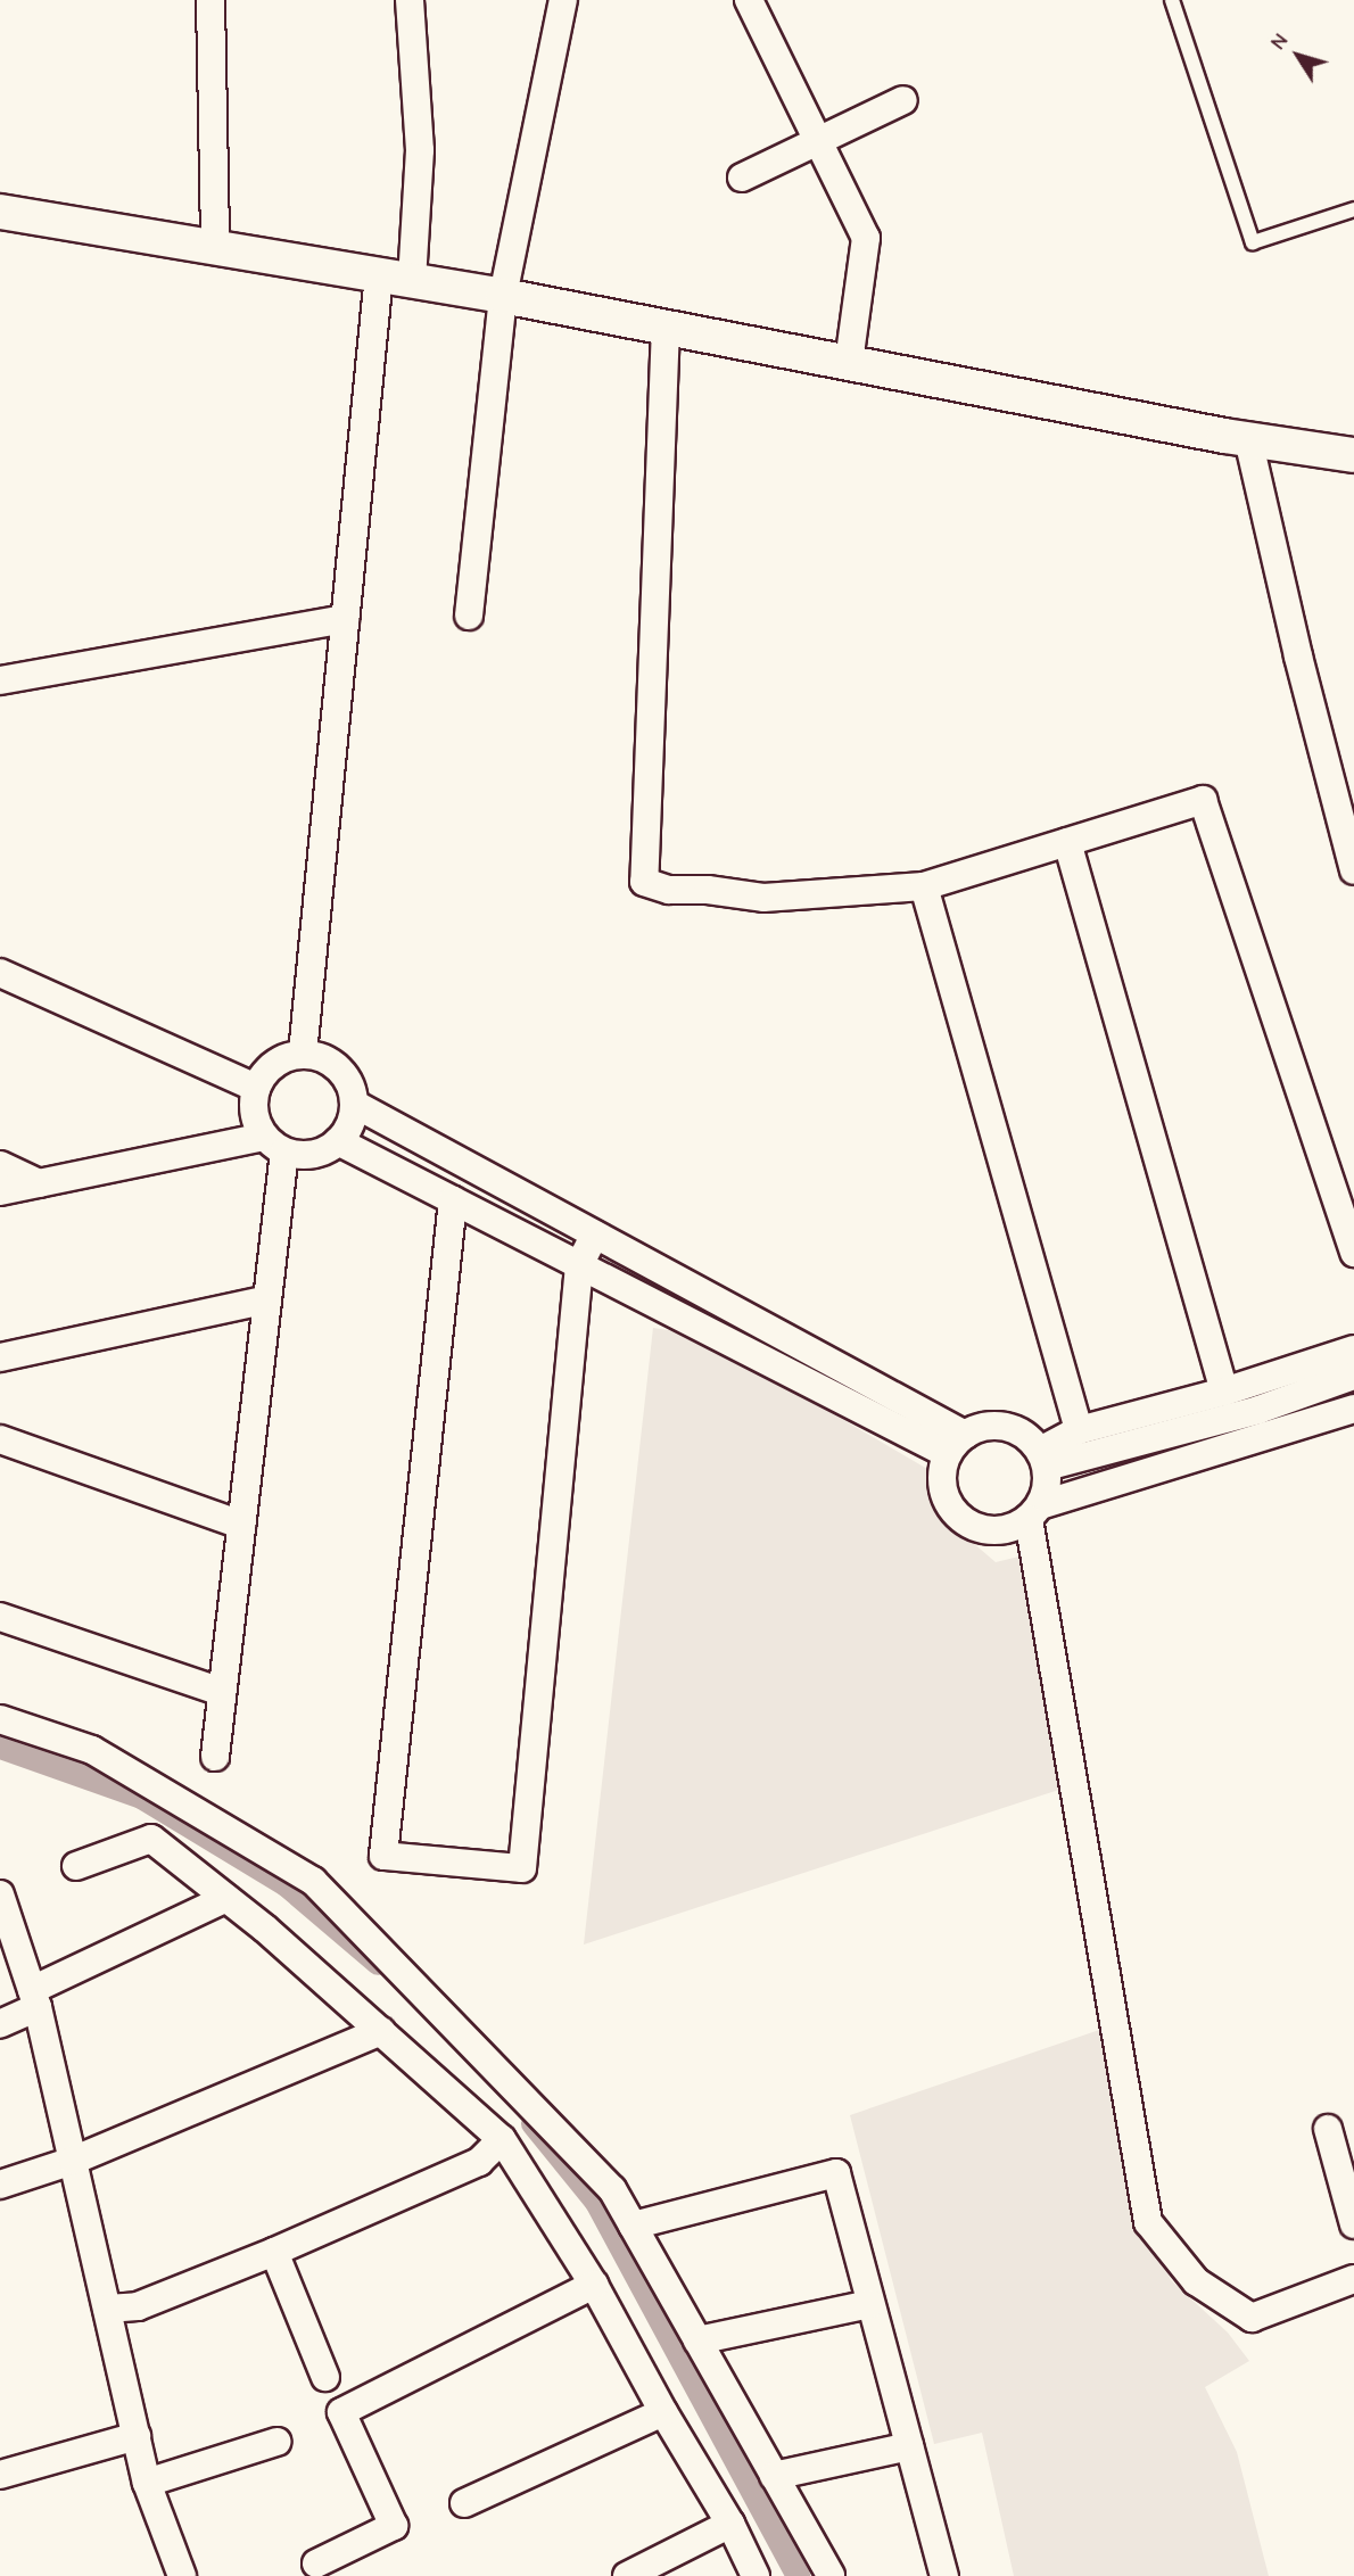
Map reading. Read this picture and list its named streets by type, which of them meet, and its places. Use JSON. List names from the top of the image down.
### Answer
{
  "north": "top left"
}
